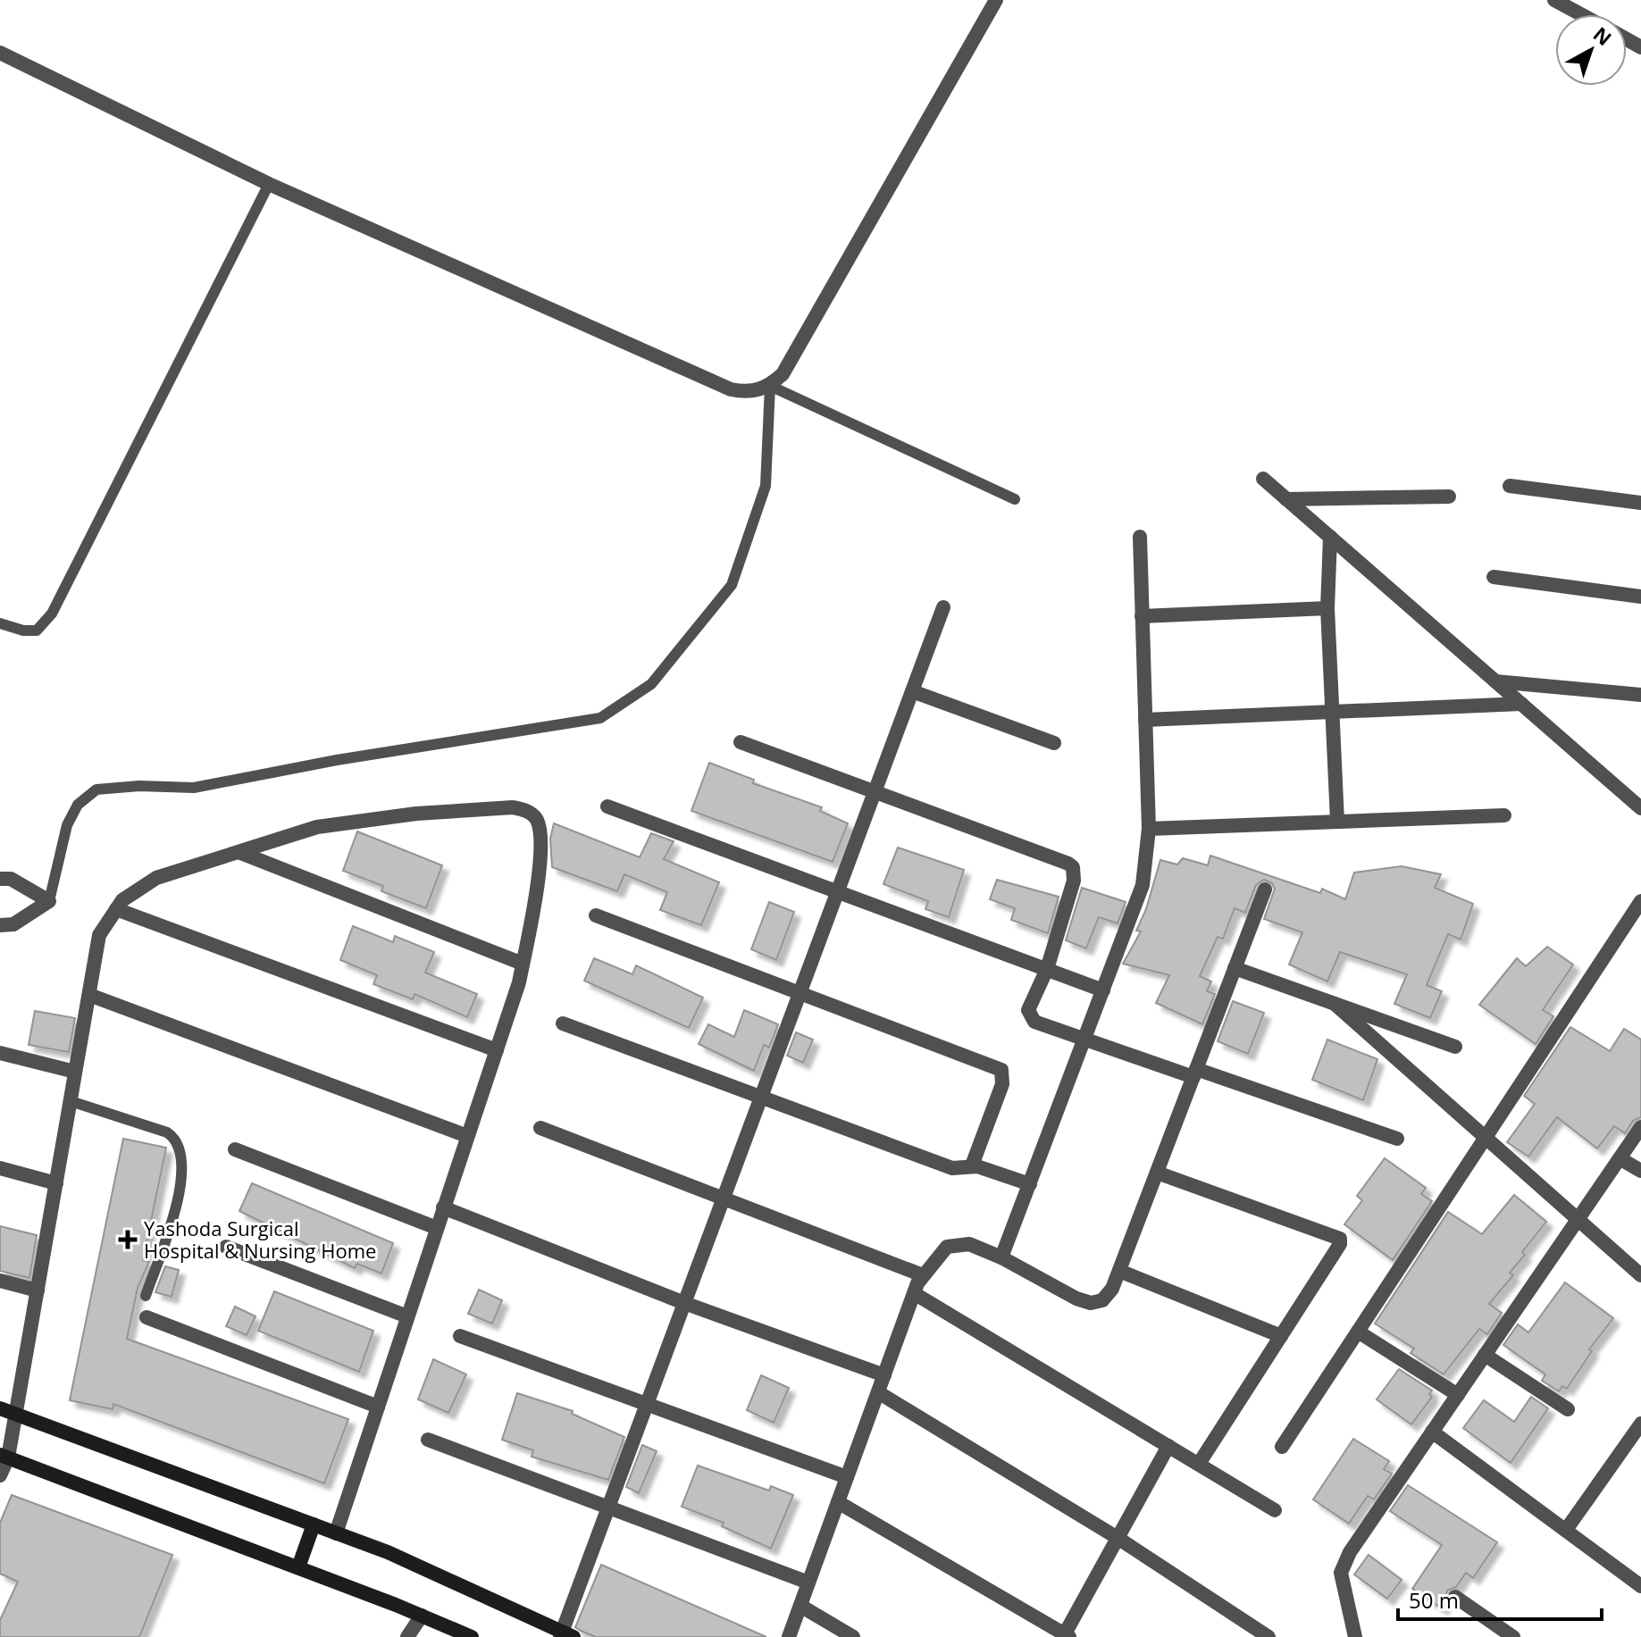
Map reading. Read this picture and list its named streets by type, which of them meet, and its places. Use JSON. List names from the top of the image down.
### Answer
{
  "places": {
    "health": ["Yashoda Surgical Hospital & Nursing Home"]
  },
  "scale_bar": "50 m",
  "north": "top right"
}
